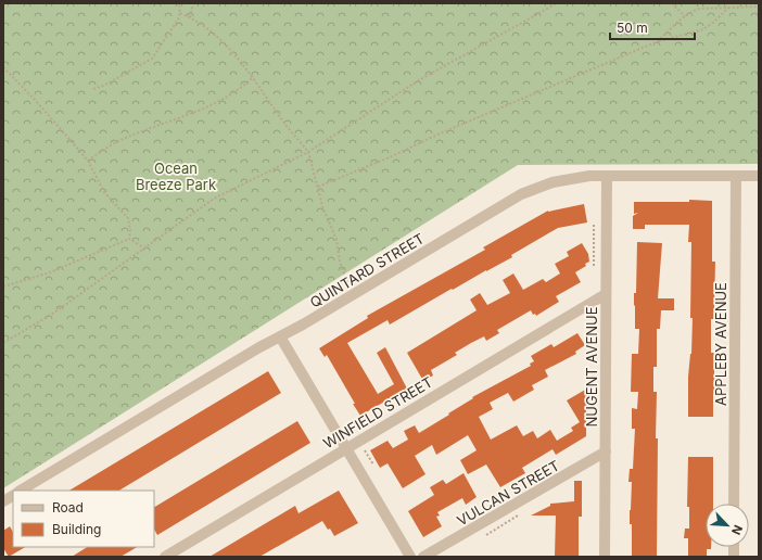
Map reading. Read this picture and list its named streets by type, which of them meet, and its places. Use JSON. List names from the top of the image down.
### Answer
{
  "streets": {
    "street": [
      "QUINTARD STREET",
      "APPLEBY AVENUE",
      "NUGENT AVENUE",
      "WINFIELD STREET",
      "VULCAN STREET"
    ]
  },
  "crossings": [
    ["QUINTARD STREET", "APPLEBY AVENUE"],
    ["QUINTARD STREET", "NUGENT AVENUE"],
    ["NUGENT AVENUE", "WINFIELD STREET"],
    ["NUGENT AVENUE", "VULCAN STREET"]
  ],
  "parks": ["Ocean Breeze Park"],
  "legend": ["Road", "Building"],
  "scale_bar": "50 m",
  "north": "bottom right"
}
